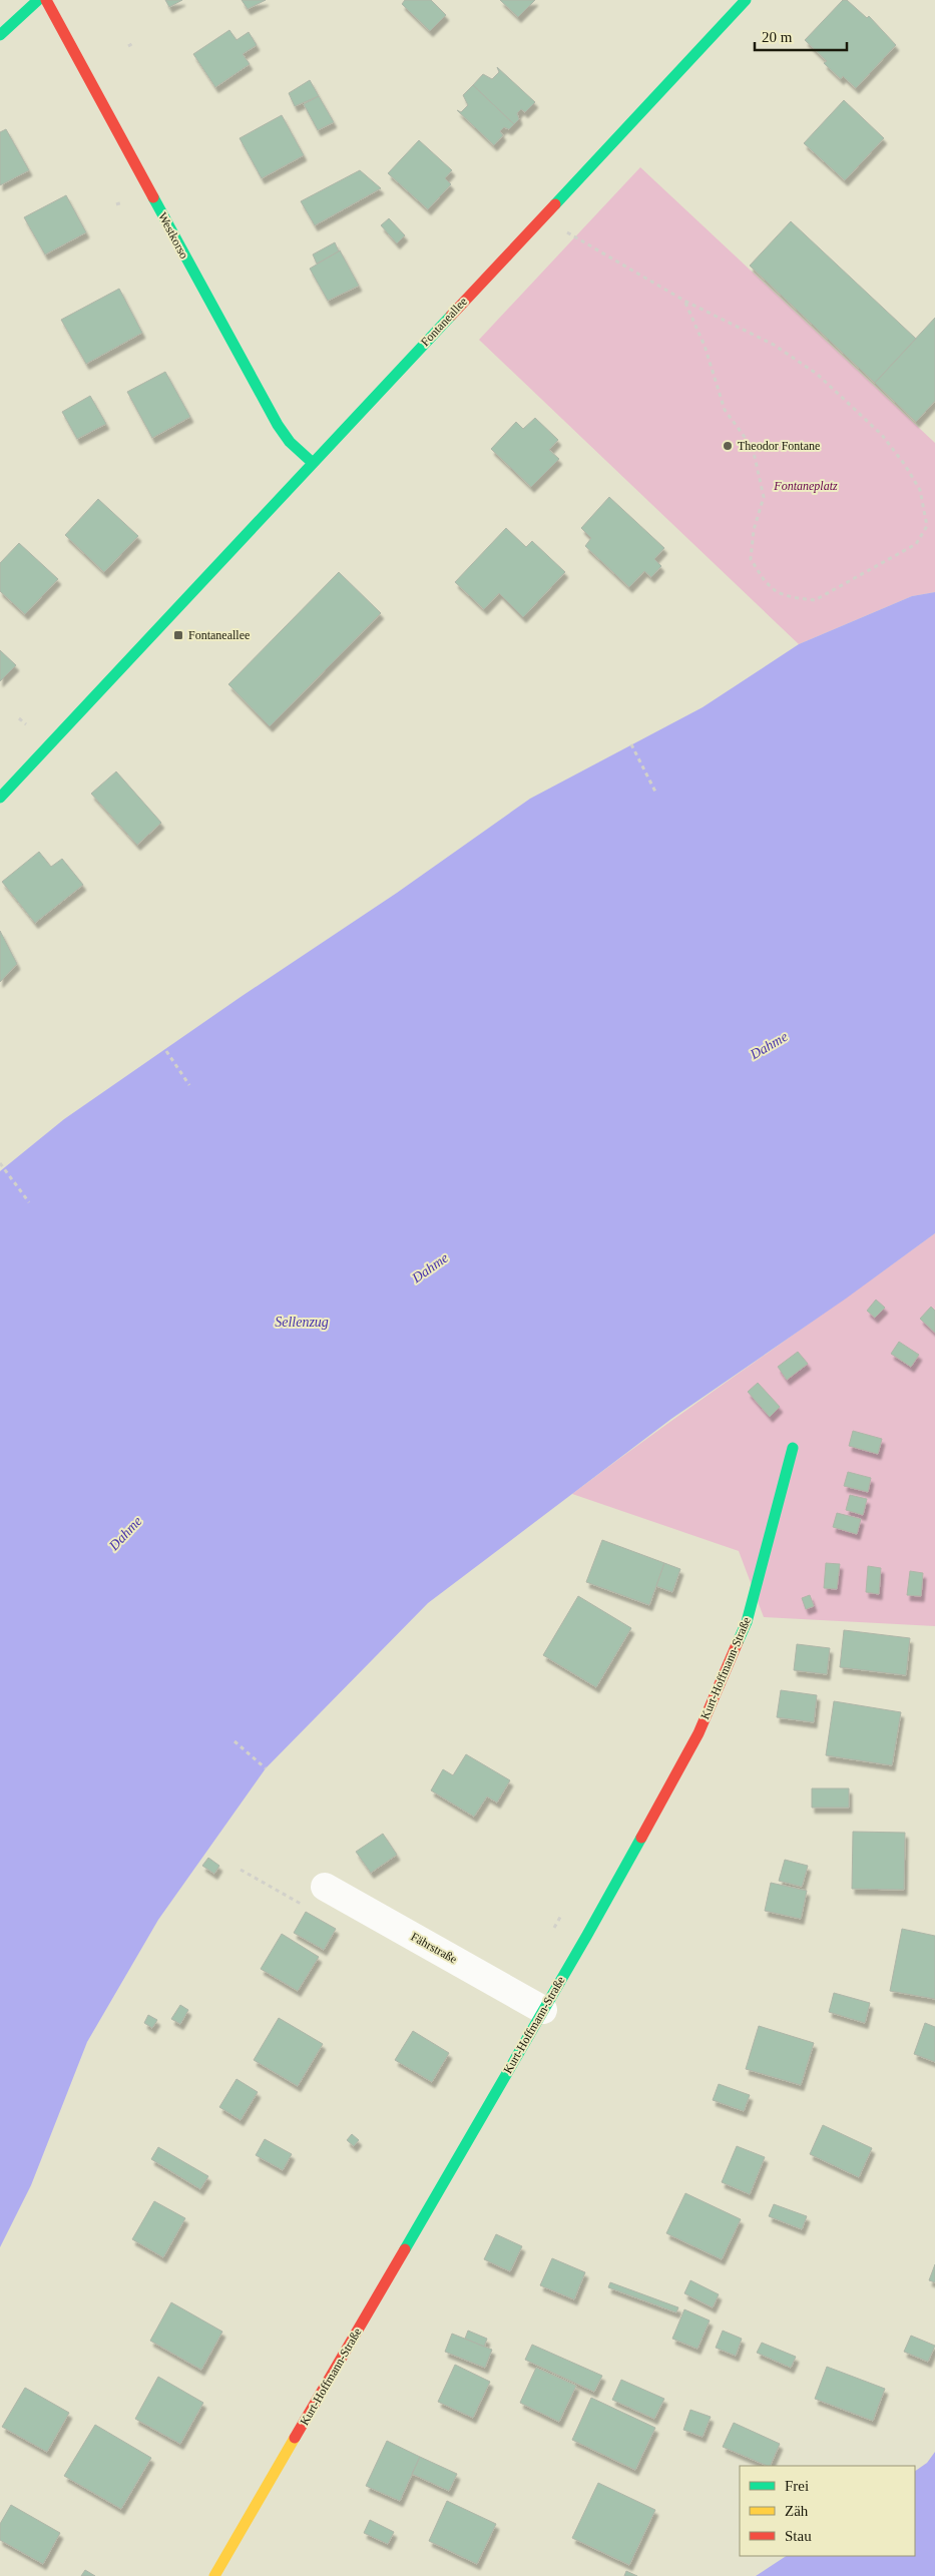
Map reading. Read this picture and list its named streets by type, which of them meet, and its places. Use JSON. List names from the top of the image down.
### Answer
{
  "streets": {
    "street": [
      "Westkorso",
      "Fontaneallee",
      "Kurt-Hoffmann-Straße",
      "Fährstraße"
    ]
  },
  "crossings": [
    ["Westkorso", "Fontaneallee"],
    ["Kurt-Hoffmann-Straße", "Fährstraße"]
  ],
  "water": ["Dahme", "Sellenzug"],
  "parks": ["Fontaneplatz"],
  "places": {
    "other": ["Theodor Fontane"],
    "transit": ["Fontaneallee"]
  },
  "legend": ["Frei", "Zäh", "Stau"],
  "scale_bar": "20 m"
}
